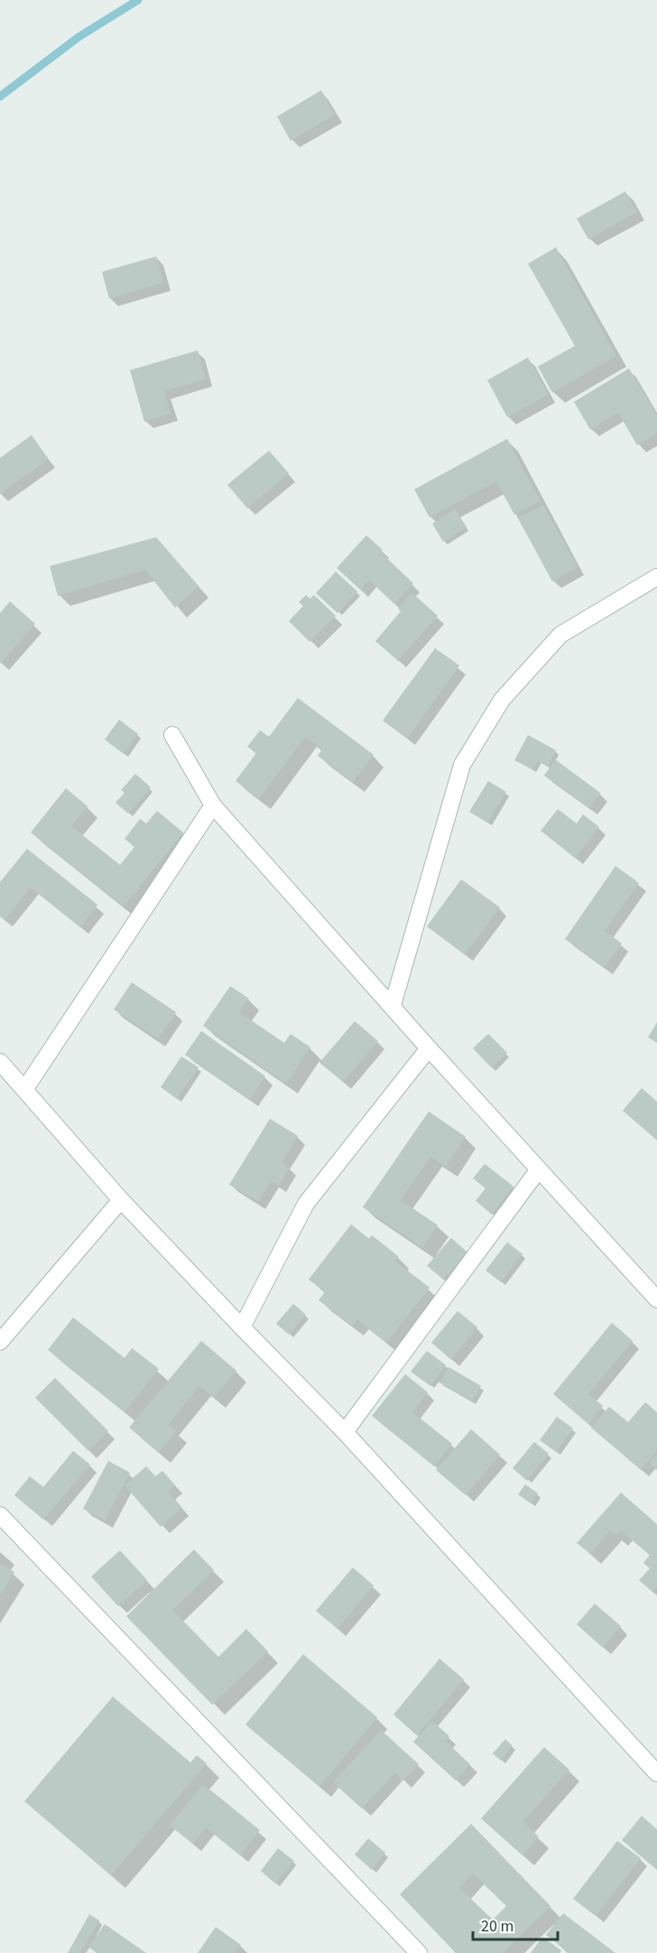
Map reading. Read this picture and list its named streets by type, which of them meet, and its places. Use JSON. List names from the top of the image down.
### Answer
{
  "scale_bar": "20 m"
}
